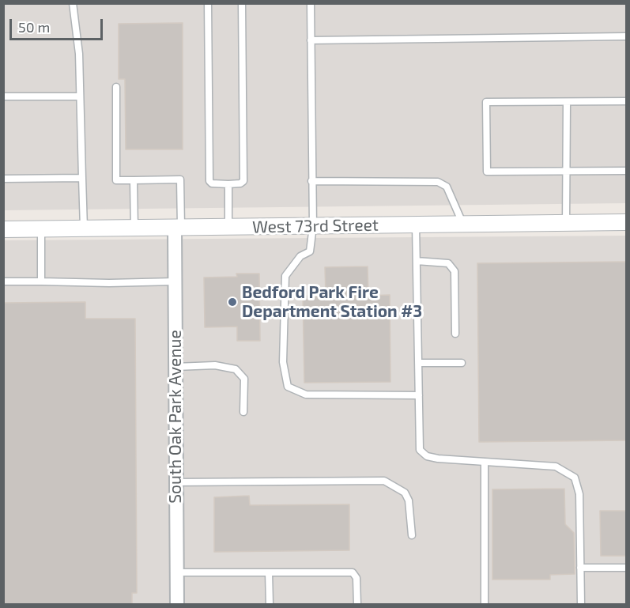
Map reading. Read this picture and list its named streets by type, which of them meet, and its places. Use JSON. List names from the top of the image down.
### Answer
{
  "streets": {
    "street": ["West 73rd Street", "South Oak Park Avenue"]
  },
  "crossings": [
    ["West 73rd Street", "South Oak Park Avenue"]
  ],
  "places": ["Bedford Park Fire Department Station #3"],
  "scale_bar": "50 m"
}
